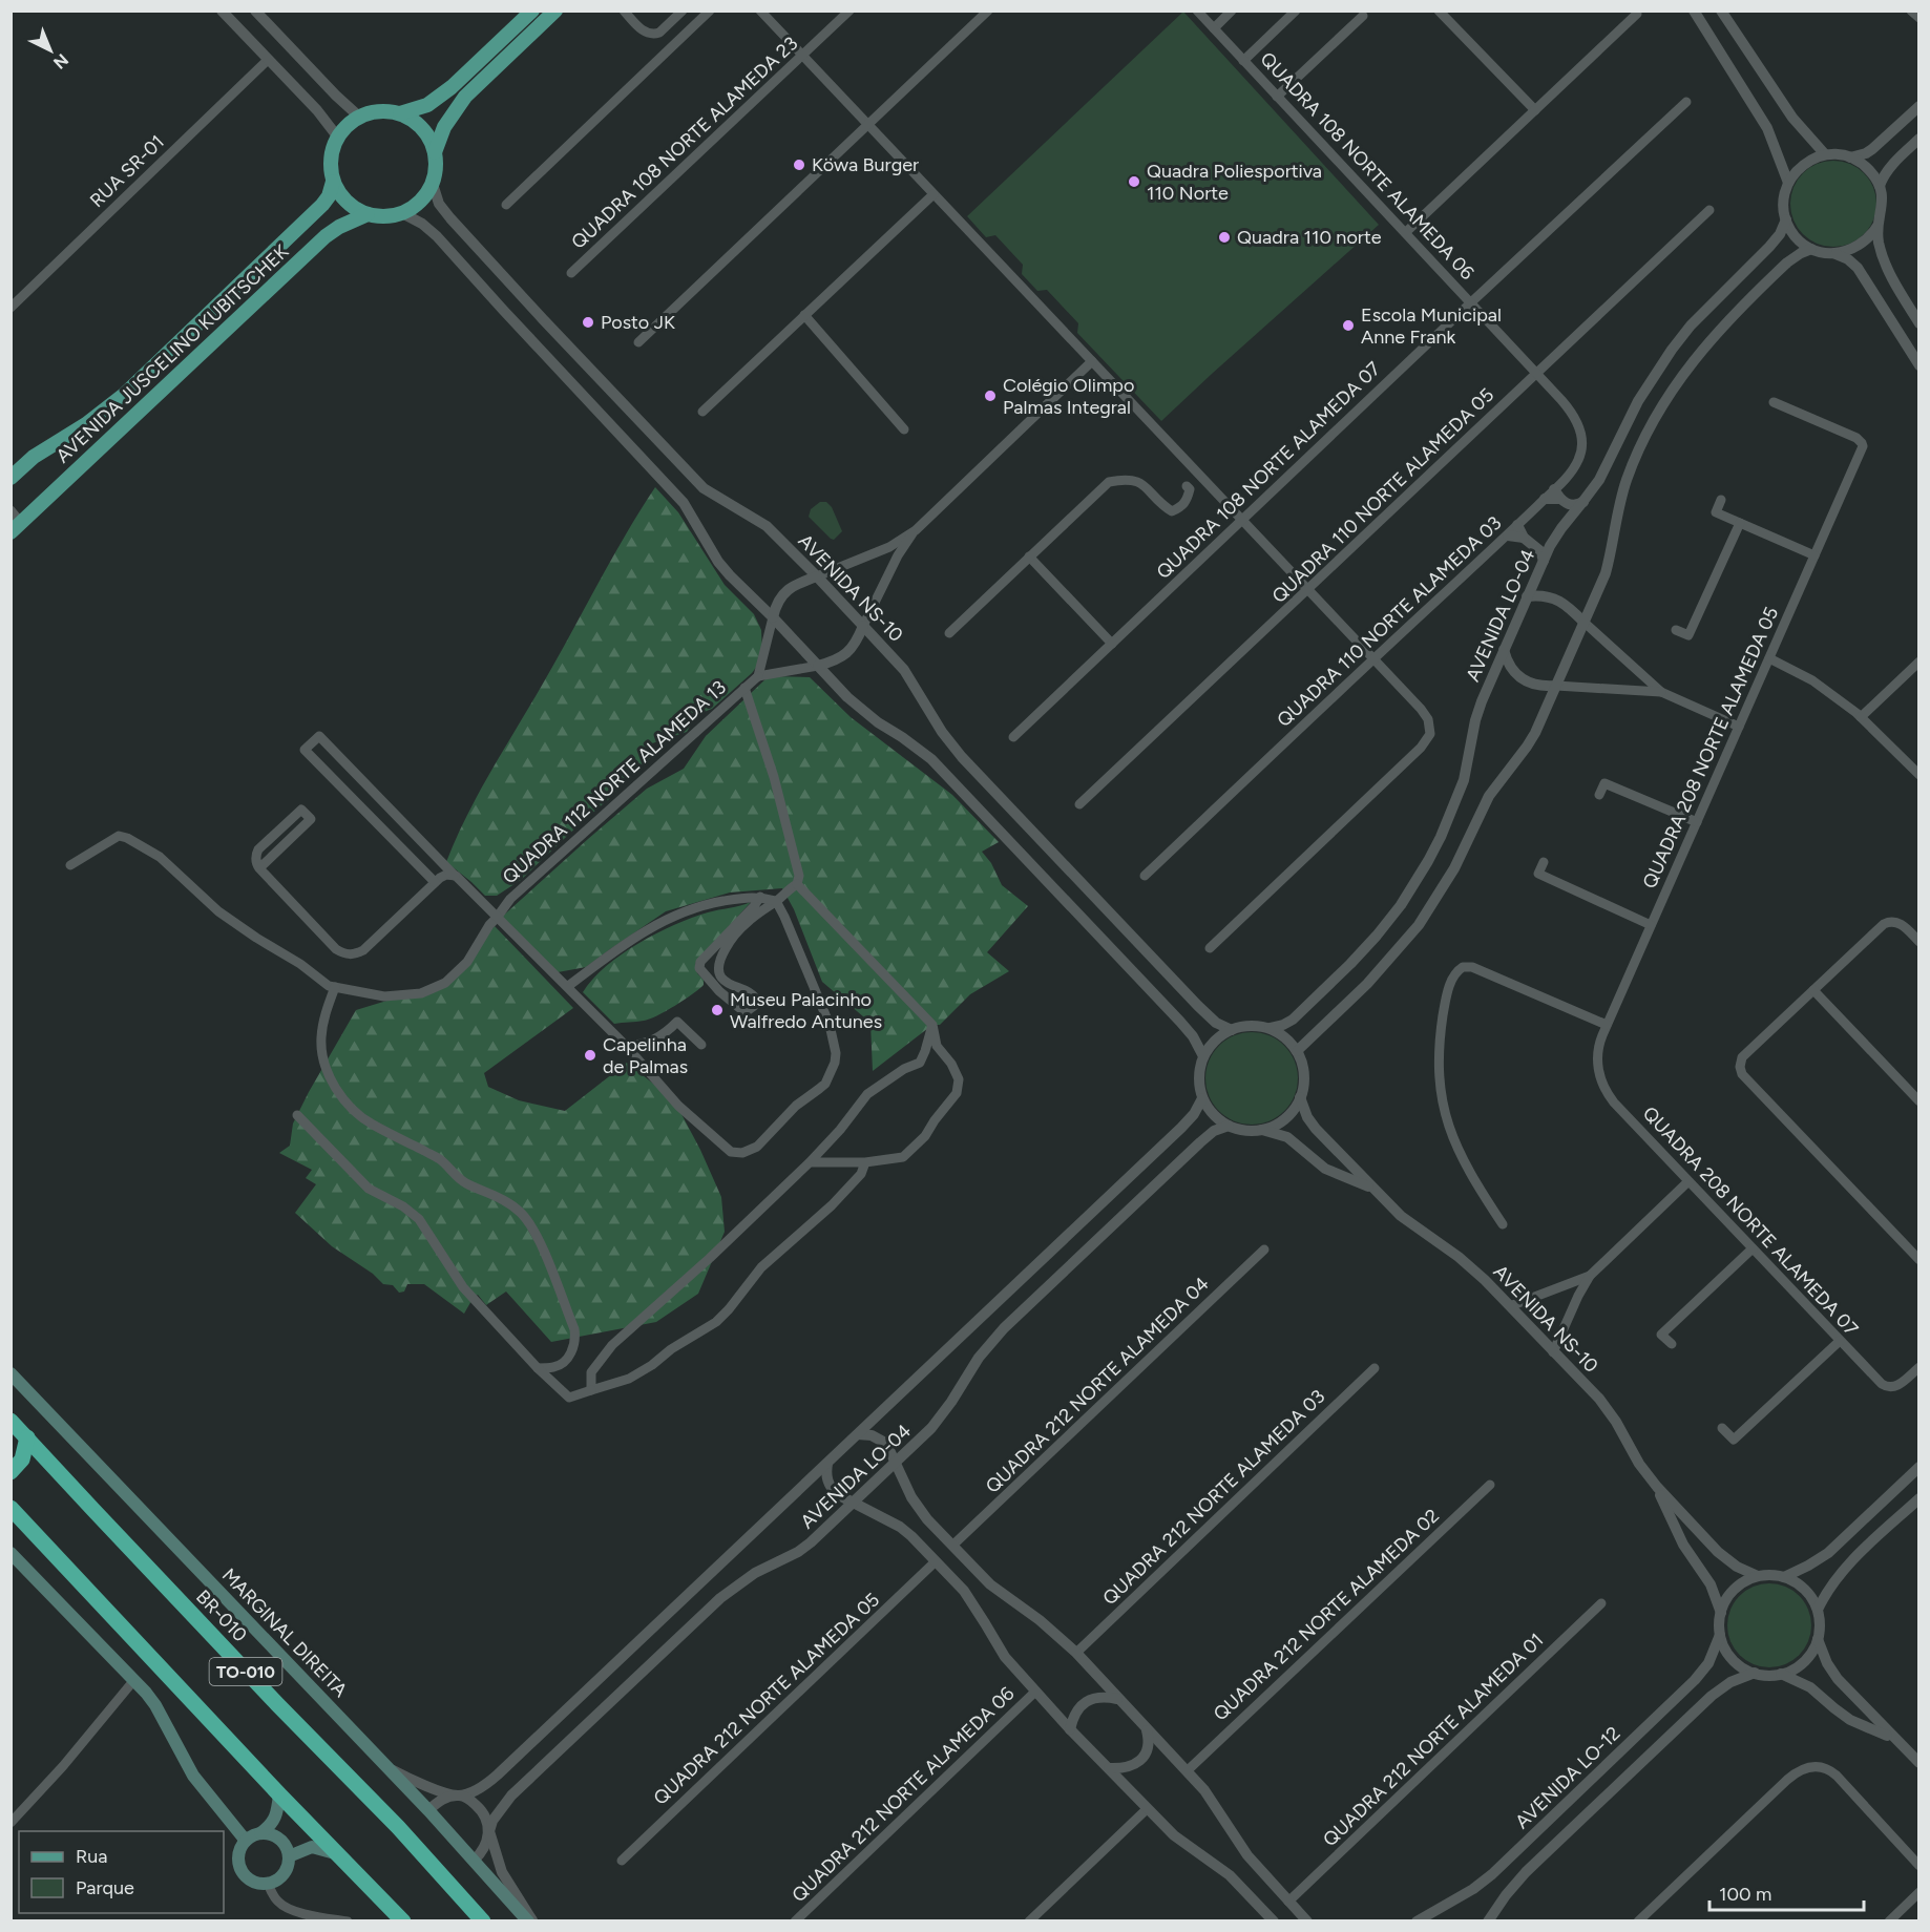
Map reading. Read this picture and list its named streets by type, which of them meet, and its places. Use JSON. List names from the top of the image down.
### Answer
{
  "streets": {
    "highway": ["BR-010", "TO-010"],
    "main road": ["AVENIDA JUSCELINO KUBITSCHEK", "MARGINAL DIREITA"],
    "street": [
      "QUADRA 108 NORTE ALAMEDA 23",
      "QUADRA 108 NORTE ALAMEDA 06",
      "RUA SR-01",
      "QUADRA 108 NORTE ALAMEDA 07",
      "QUADRA 110 NORTE ALAMEDA 05",
      "AVENIDA NS-10",
      "AVENIDA LO-04",
      "QUADRA 110 NORTE ALAMEDA 03",
      "QUADRA 208 NORTE ALAMEDA 05",
      "QUADRA 112 NORTE ALAMEDA 13",
      "QUADRA 208 NORTE ALAMEDA 07",
      "QUADRA 212 NORTE ALAMEDA 04",
      "QUADRA 212 NORTE ALAMEDA 03",
      "QUADRA 212 NORTE ALAMEDA 02",
      "QUADRA 212 NORTE ALAMEDA 05",
      "QUADRA 212 NORTE ALAMEDA 01",
      "AVENIDA LO-12",
      "QUADRA 212 NORTE ALAMEDA 06"
    ]
  },
  "crossings": [
    ["QUADRA 108 NORTE ALAMEDA 06", "QUADRA 108 NORTE ALAMEDA 07"],
    ["QUADRA 108 NORTE ALAMEDA 06", "QUADRA 110 NORTE ALAMEDA 05"],
    ["AVENIDA JUSCELINO KUBITSCHEK", "AVENIDA NS-10"],
    ["AVENIDA NS-10", "AVENIDA LO-04"],
    ["AVENIDA NS-10", "AVENIDA LO-12"],
    ["AVENIDA LO-04", "MARGINAL DIREITA"],
    ["QUADRA 208 NORTE ALAMEDA 05", "QUADRA 208 NORTE ALAMEDA 07"]
  ],
  "places": [
    "Köwa Burger",
    "Quadra Poliesportiva 110 Norte",
    "Quadra 110 norte",
    "Posto JK",
    "Escola Municipal Anne Frank",
    "Colégio Olimpo Palmas Integral",
    "Museu Palacinho Walfredo Antunes",
    "Capelinha de Palmas"
  ],
  "legend": ["Rua", "Parque"],
  "scale_bar": "100 m",
  "north": "bottom right"
}
